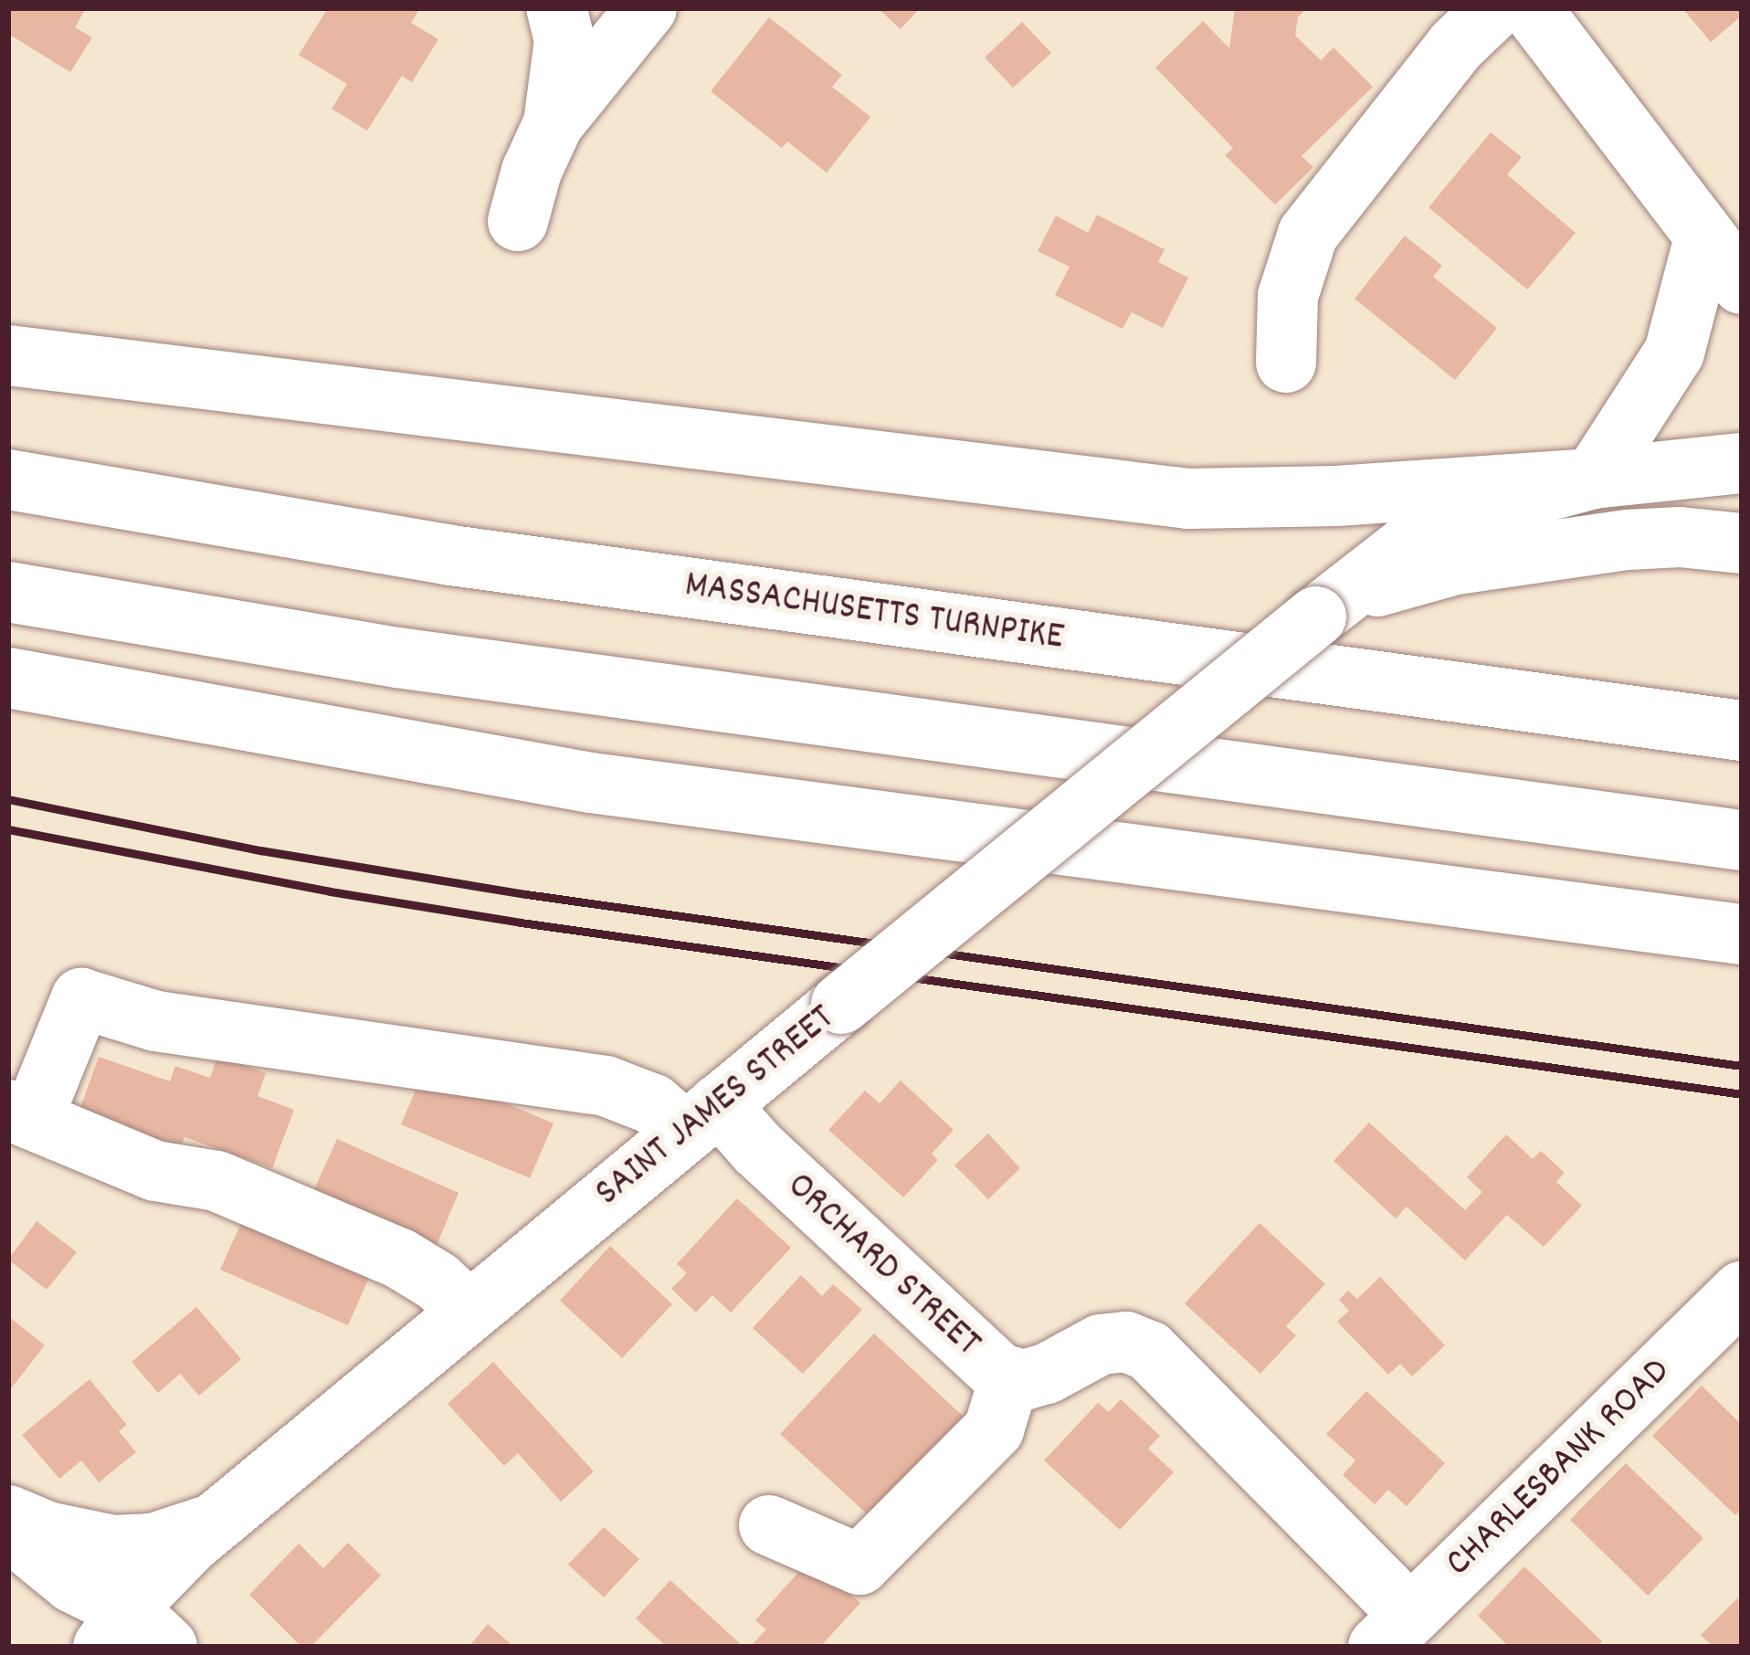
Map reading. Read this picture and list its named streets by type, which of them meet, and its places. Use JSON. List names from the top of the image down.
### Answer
{
  "streets": {
    "main road": [
      "MASSACHUSETTS TURNPIKE",
      "SAINT JAMES STREET",
      "ORCHARD STREET",
      "CHARLESBANK ROAD"
    ]
  },
  "crossings": [
    ["SAINT JAMES STREET", "ORCHARD STREET"],
    ["ORCHARD STREET", "CHARLESBANK ROAD"]
  ]
}
